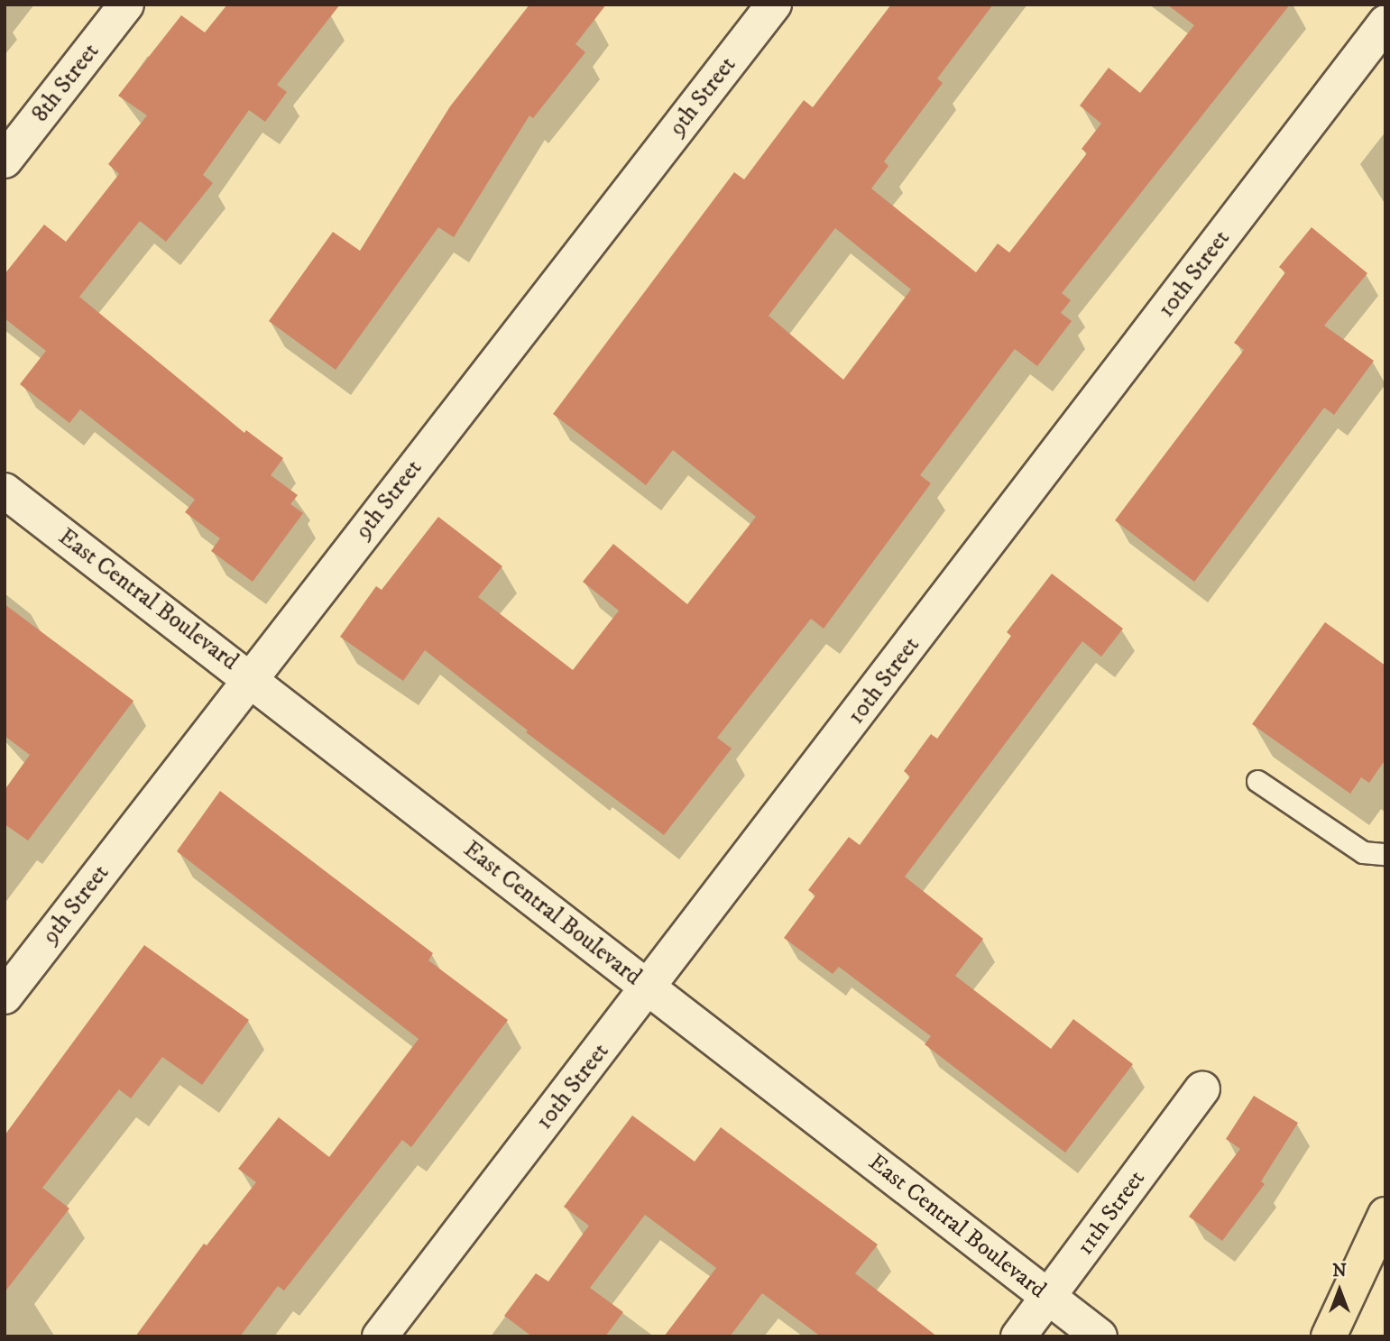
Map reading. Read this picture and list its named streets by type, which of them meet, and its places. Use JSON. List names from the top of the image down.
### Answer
{
  "streets": {
    "street": [
      "8th Street",
      "9th Street",
      "10th Street",
      "East Central Boulevard",
      "11th Street"
    ]
  },
  "crossings": [
    ["9th Street", "East Central Boulevard"],
    ["10th Street", "East Central Boulevard"],
    ["East Central Boulevard", "11th Street"]
  ],
  "north": "top"
}
